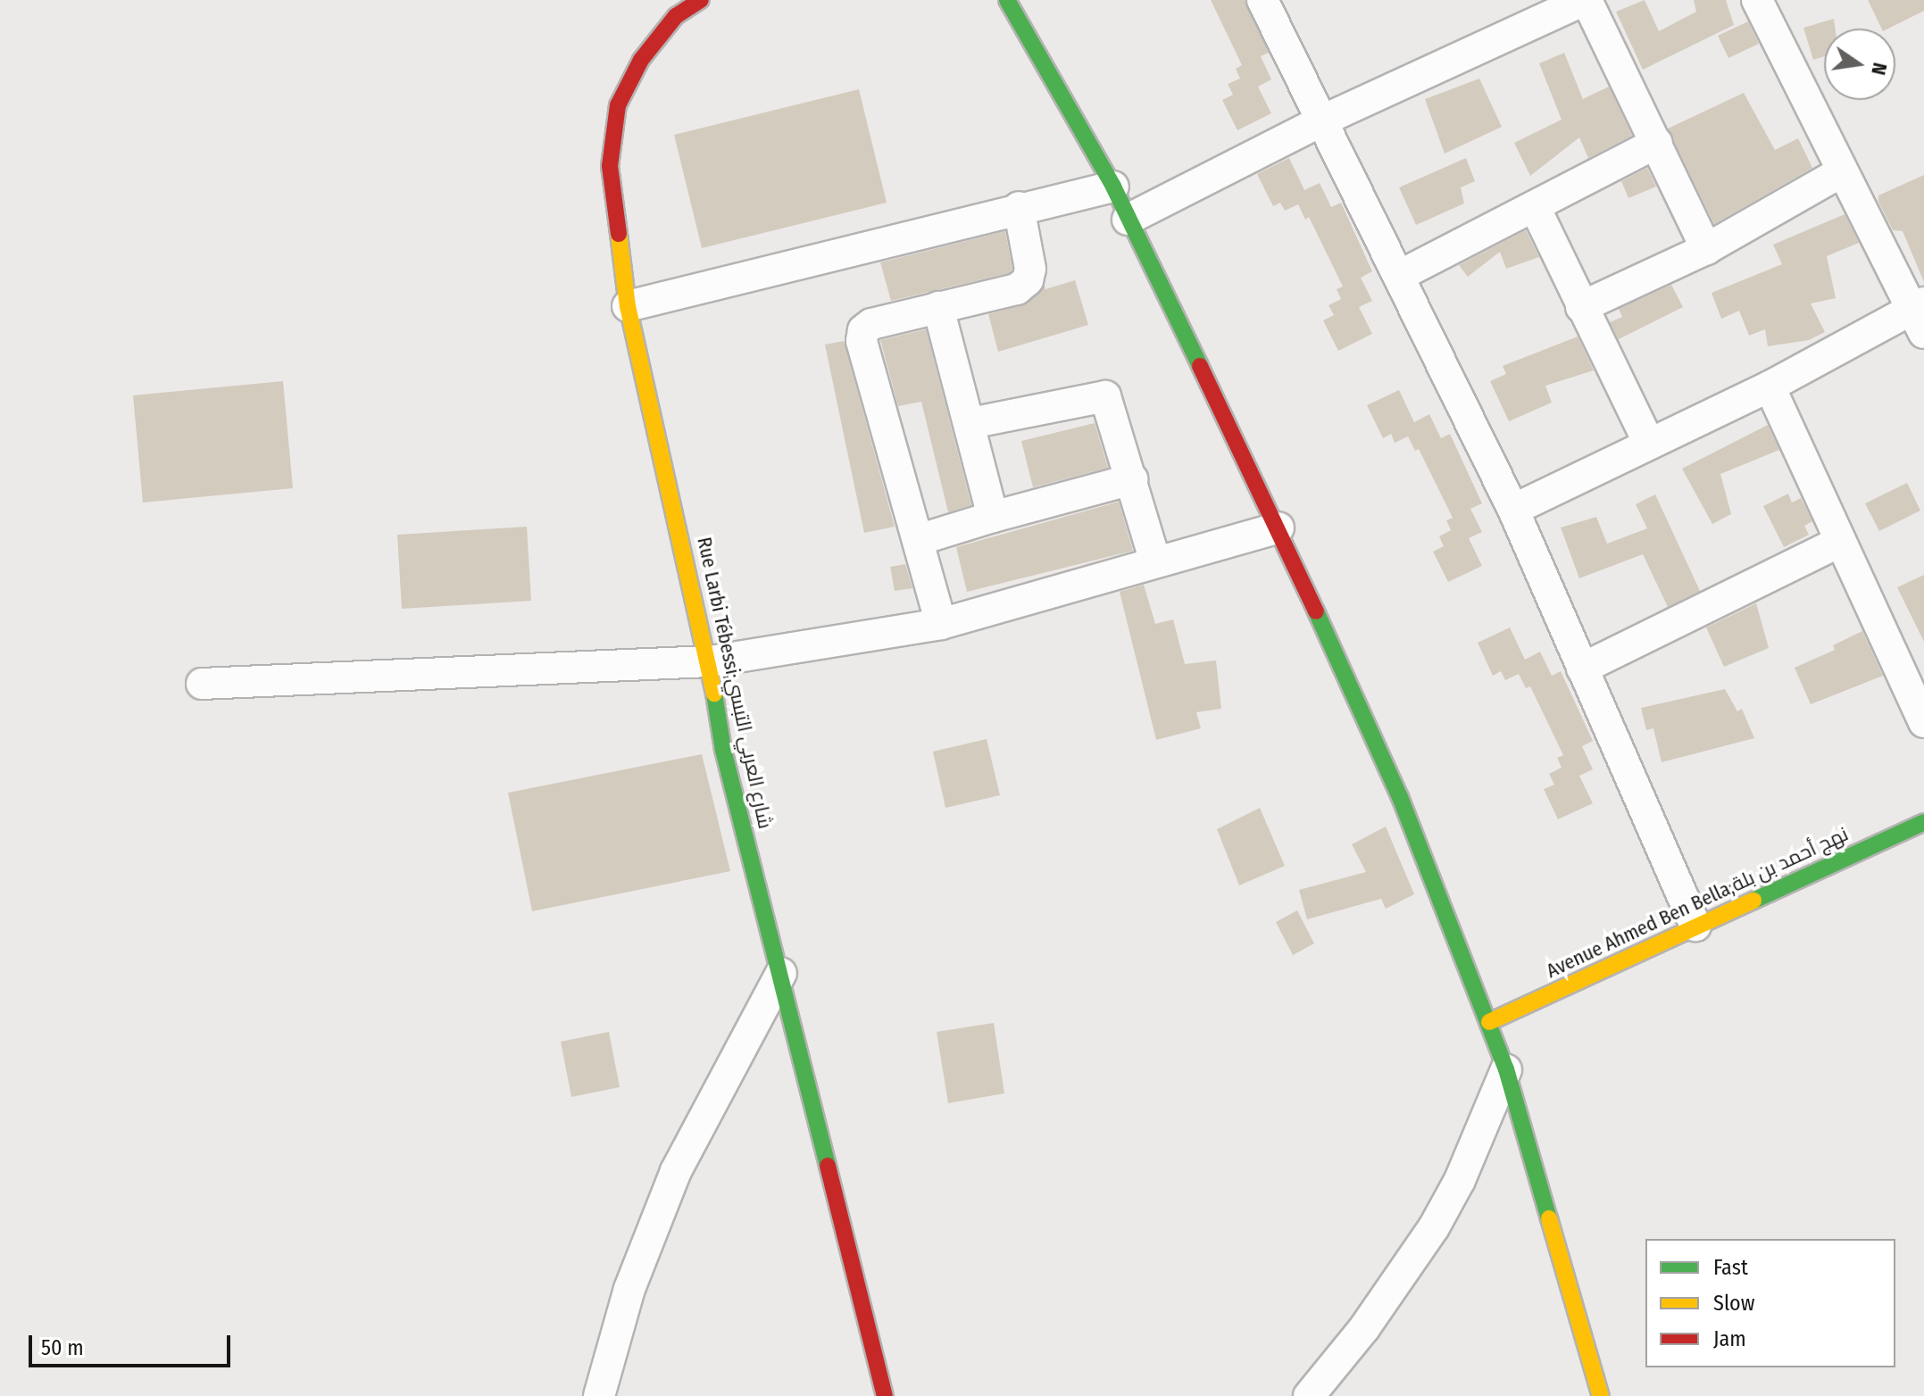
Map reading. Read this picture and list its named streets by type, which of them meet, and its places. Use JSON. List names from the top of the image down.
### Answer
{
  "streets": {
    "street": ["Rue Larbi Tébessi;شارع العربي التبسي", "Avenue Ahmed Ben Bella;نهج أحمد بن بلة"]
  },
  "legend": ["Fast", "Slow", "Jam"],
  "scale_bar": "50 m",
  "north": "right"
}
